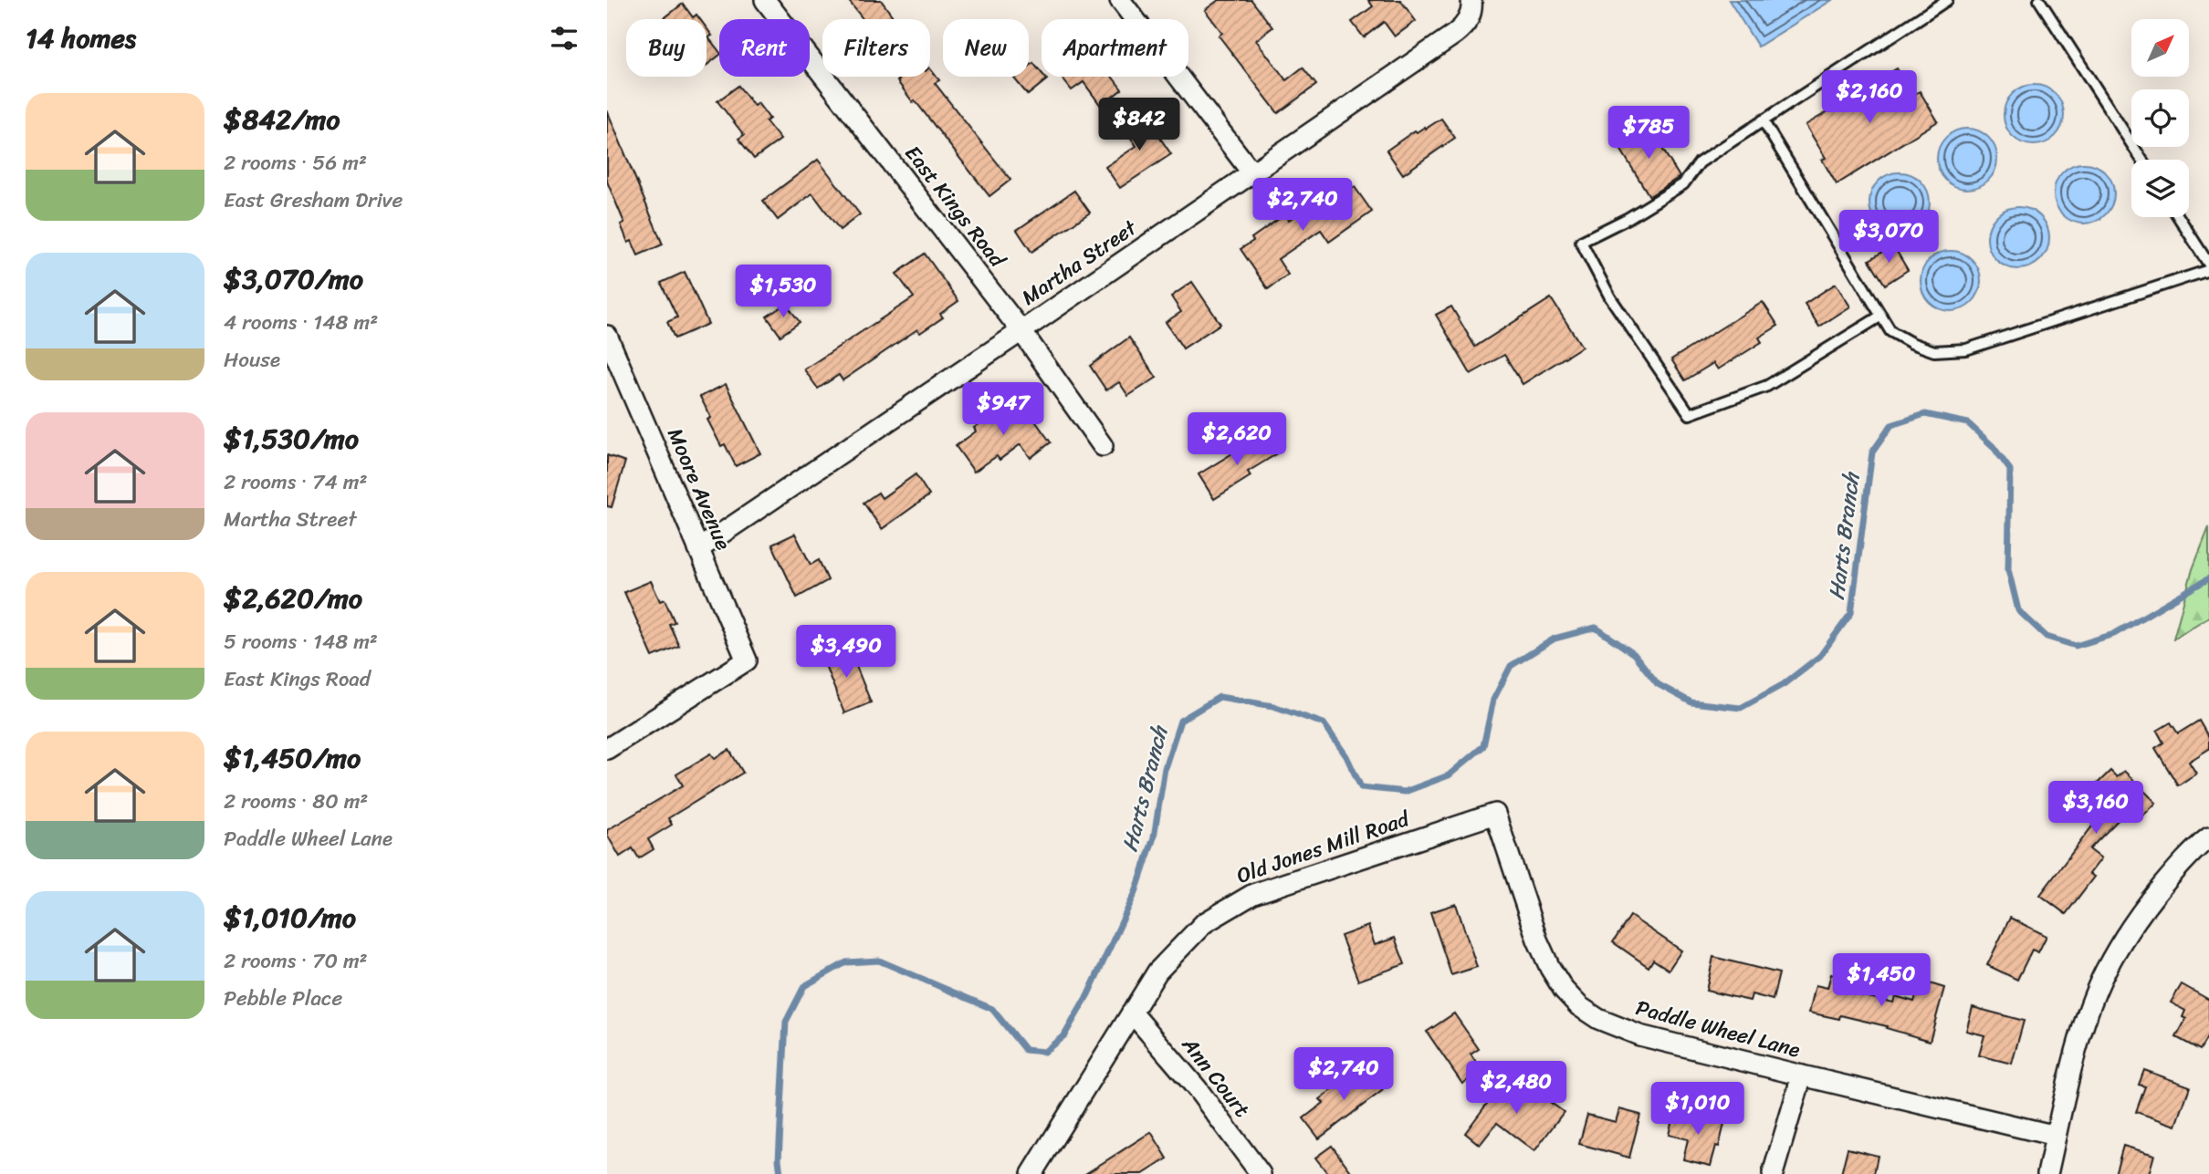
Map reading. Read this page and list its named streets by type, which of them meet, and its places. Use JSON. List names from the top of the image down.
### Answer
{
  "streets": {
    "street": [
      "East Kings Road",
      "Martha Street",
      "Moore Avenue",
      "Old Jones Mill Road",
      "Paddle Wheel Lane",
      "Ann Court"
    ]
  },
  "crossings": [
    ["East Kings Road", "Martha Street"],
    ["Martha Street", "Moore Avenue"],
    ["Old Jones Mill Road", "Paddle Wheel Lane"],
    ["Old Jones Mill Road", "Ann Court"]
  ],
  "water": ["Harts Branch"],
  "north": "top right",
  "page": {
    "heading": "14 homes",
    "chip": [
      "Buy",
      "Rent",
      "Filters",
      "New",
      "Apartment"
    ],
    "price": [
      "$2,160",
      "$842",
      "$785",
      "$2,740",
      "$3,070",
      "$1,530",
      "$947",
      "$2,620",
      "$3,490",
      "$3,160",
      "$1,450",
      "$2,740",
      "$2,480",
      "$1,010"
    ],
    "list": [
      {
        "name": "$842/mo",
        "note": "2 rooms · 56 m² · East Gresham Drive"
      },
      {
        "name": "$3,070/mo",
        "note": "4 rooms · 148 m² · House"
      },
      {
        "name": "$1,530/mo",
        "note": "2 rooms · 74 m² · Martha Street"
      },
      {
        "name": "$2,620/mo",
        "note": "5 rooms · 148 m² · East Kings Road"
      },
      {
        "name": "$1,450/mo",
        "note": "2 rooms · 80 m² · Paddle Wheel Lane"
      },
      {
        "name": "$1,010/mo",
        "note": "2 rooms · 70 m² · Pebble Place"
      }
    ]
  }
}
